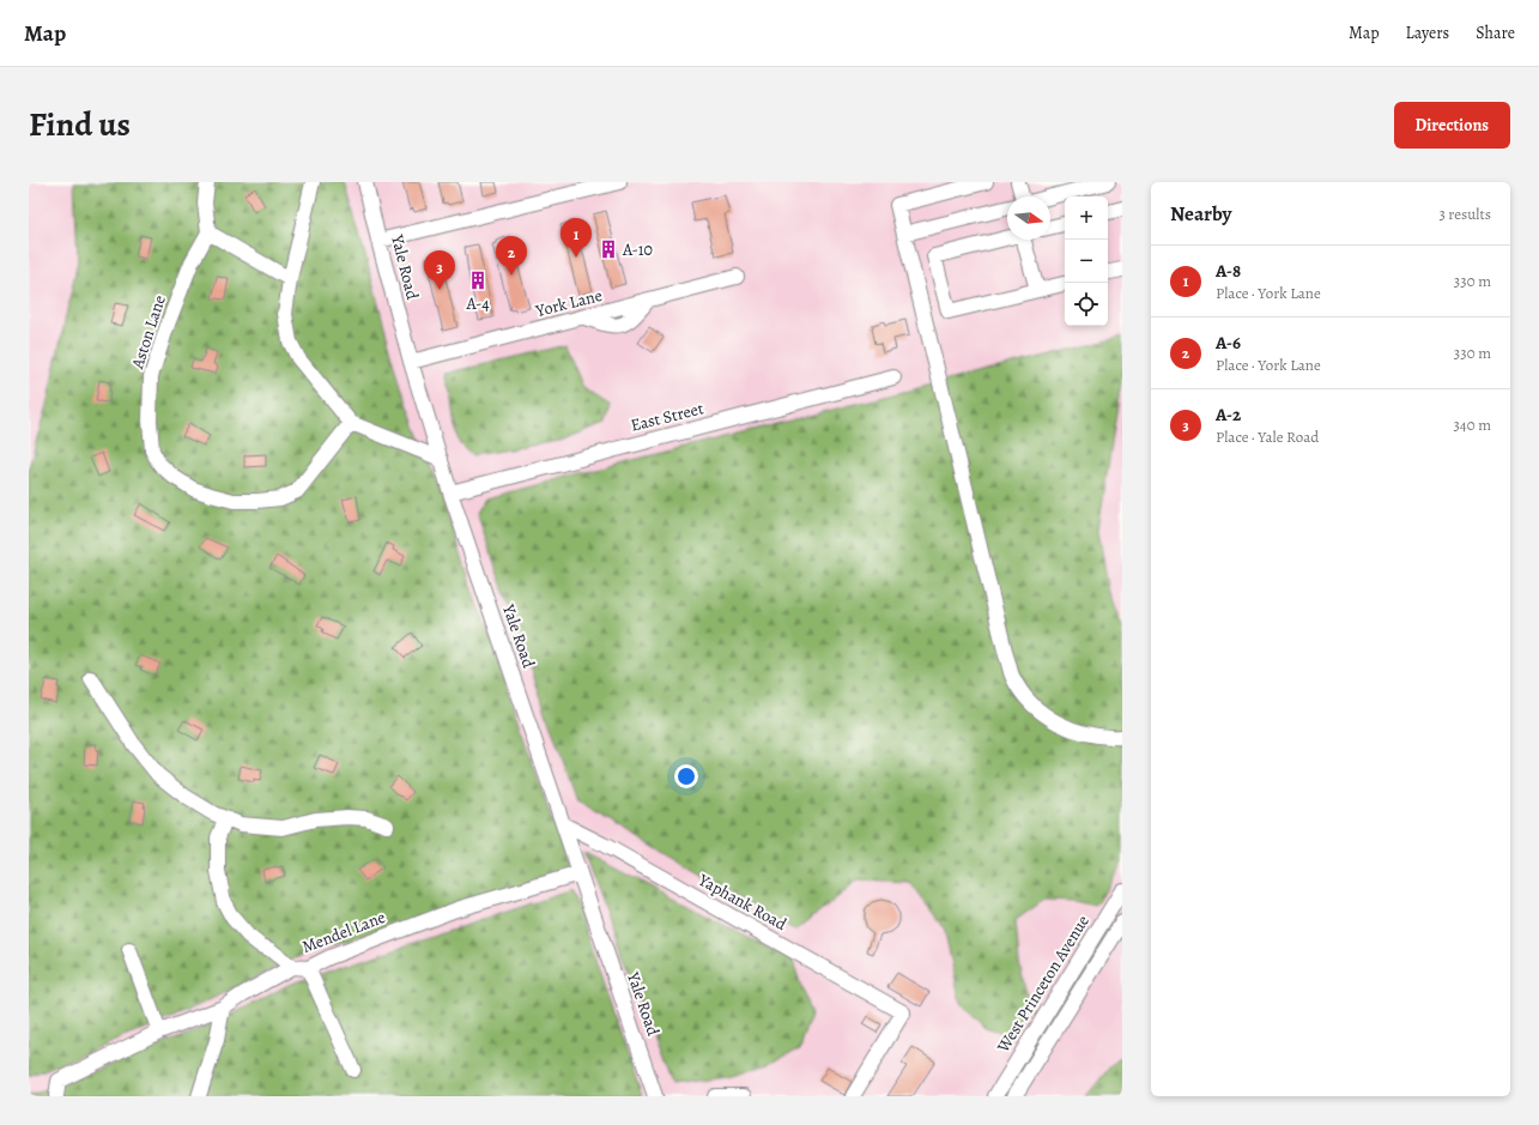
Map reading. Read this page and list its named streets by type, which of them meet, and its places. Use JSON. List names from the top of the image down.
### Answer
{
  "streets": {
    "street": [
      "Yale Road",
      "York Lane",
      "Aston Lane",
      "East Street",
      "Yaphank Road",
      "Mendel Lane",
      "West Princeton Avenue"
    ]
  },
  "crossings": [
    ["Yale Road", "York Lane"],
    ["Yale Road", "East Street"],
    ["Yale Road", "Yaphank Road"],
    ["Yale Road", "Mendel Lane"]
  ],
  "places": {
    "building": ["A-10", "A-4"]
  },
  "north": "right",
  "page": {
    "header": "Map",
    "nav": ["Map", "Layers", "Share"],
    "title": "Find us",
    "buttons": "Directions",
    "heading": ["Nearby", "3 results"],
    "map_buttons": ["+", "−"],
    "pins": ["1", "2", "3"],
    "list": [
      {
        "mark": "1",
        "name": "A-8",
        "note": "Place · York Lane",
        "value": "330 m"
      },
      {
        "mark": "2",
        "name": "A-6",
        "note": "Place · York Lane",
        "value": "330 m"
      },
      {
        "mark": "3",
        "name": "A-2",
        "note": "Place · Yale Road",
        "value": "340 m"
      }
    ]
  }
}
